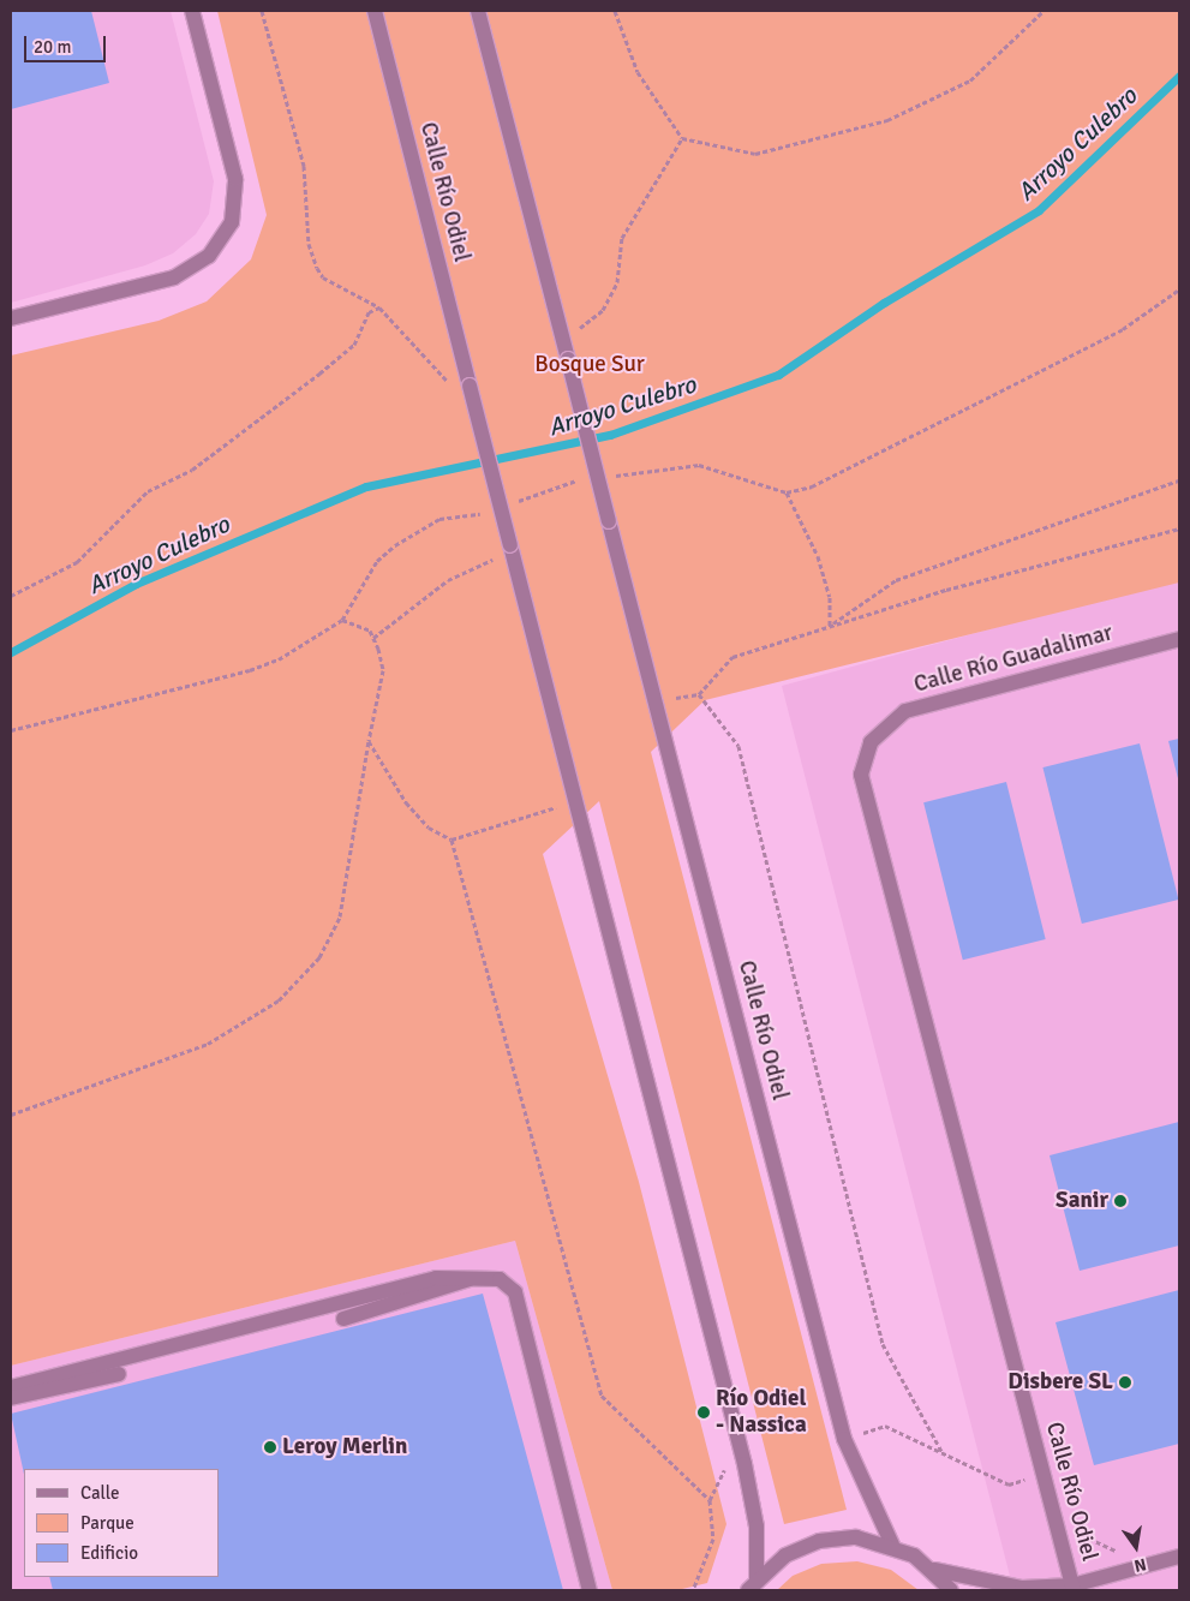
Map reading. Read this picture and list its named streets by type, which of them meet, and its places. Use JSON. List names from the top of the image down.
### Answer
{
  "streets": {
    "street": ["Calle Río Odiel", "Calle Río Guadalimar"]
  },
  "crossings": [
    ["Calle Río Odiel", "Calle Río Guadalimar"]
  ],
  "water": ["Arroyo Culebro"],
  "parks": ["Bosque Sur"],
  "places": [
    "Sanir",
    "Disbere SL",
    "Río Odiel - Nassica",
    "Leroy Merlin"
  ],
  "legend": ["Calle", "Parque", "Edificio"],
  "scale_bar": "20 m",
  "north": "bottom"
}
